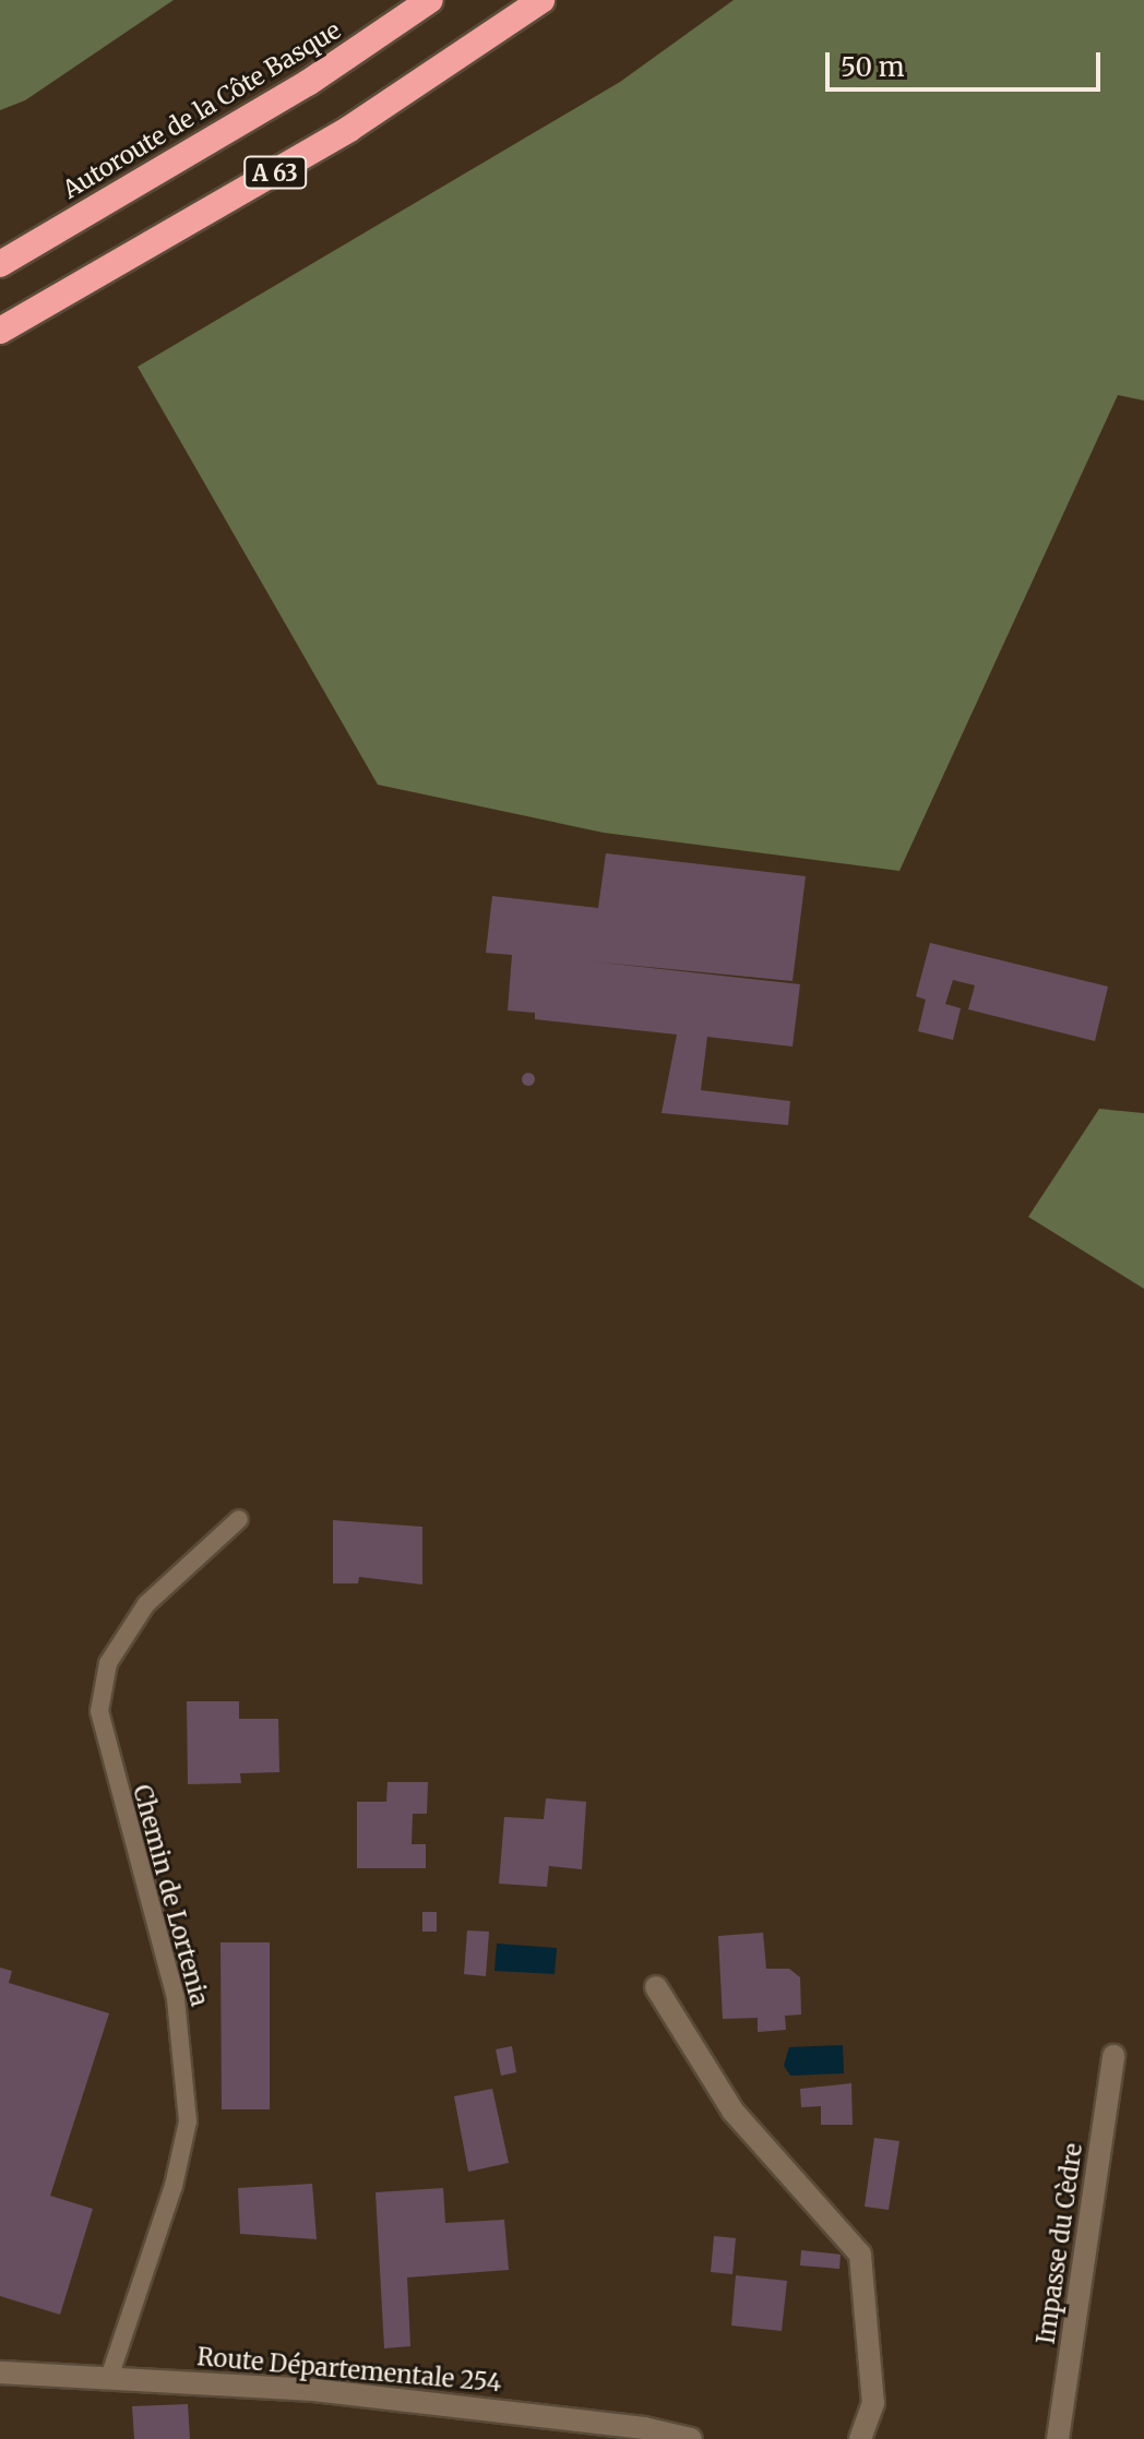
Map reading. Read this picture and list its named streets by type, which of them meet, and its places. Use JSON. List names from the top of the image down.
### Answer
{
  "streets": {
    "highway": ["Autoroute de la Côte Basque", "A 63"],
    "street": ["Impasse du Cèdre", "Route Départementale 254"],
    "lane": ["Chemin de Lortenia"]
  },
  "crossings": [
    ["Chemin de Lortenia", "Route Départementale 254"]
  ],
  "scale_bar": "50 m"
}
